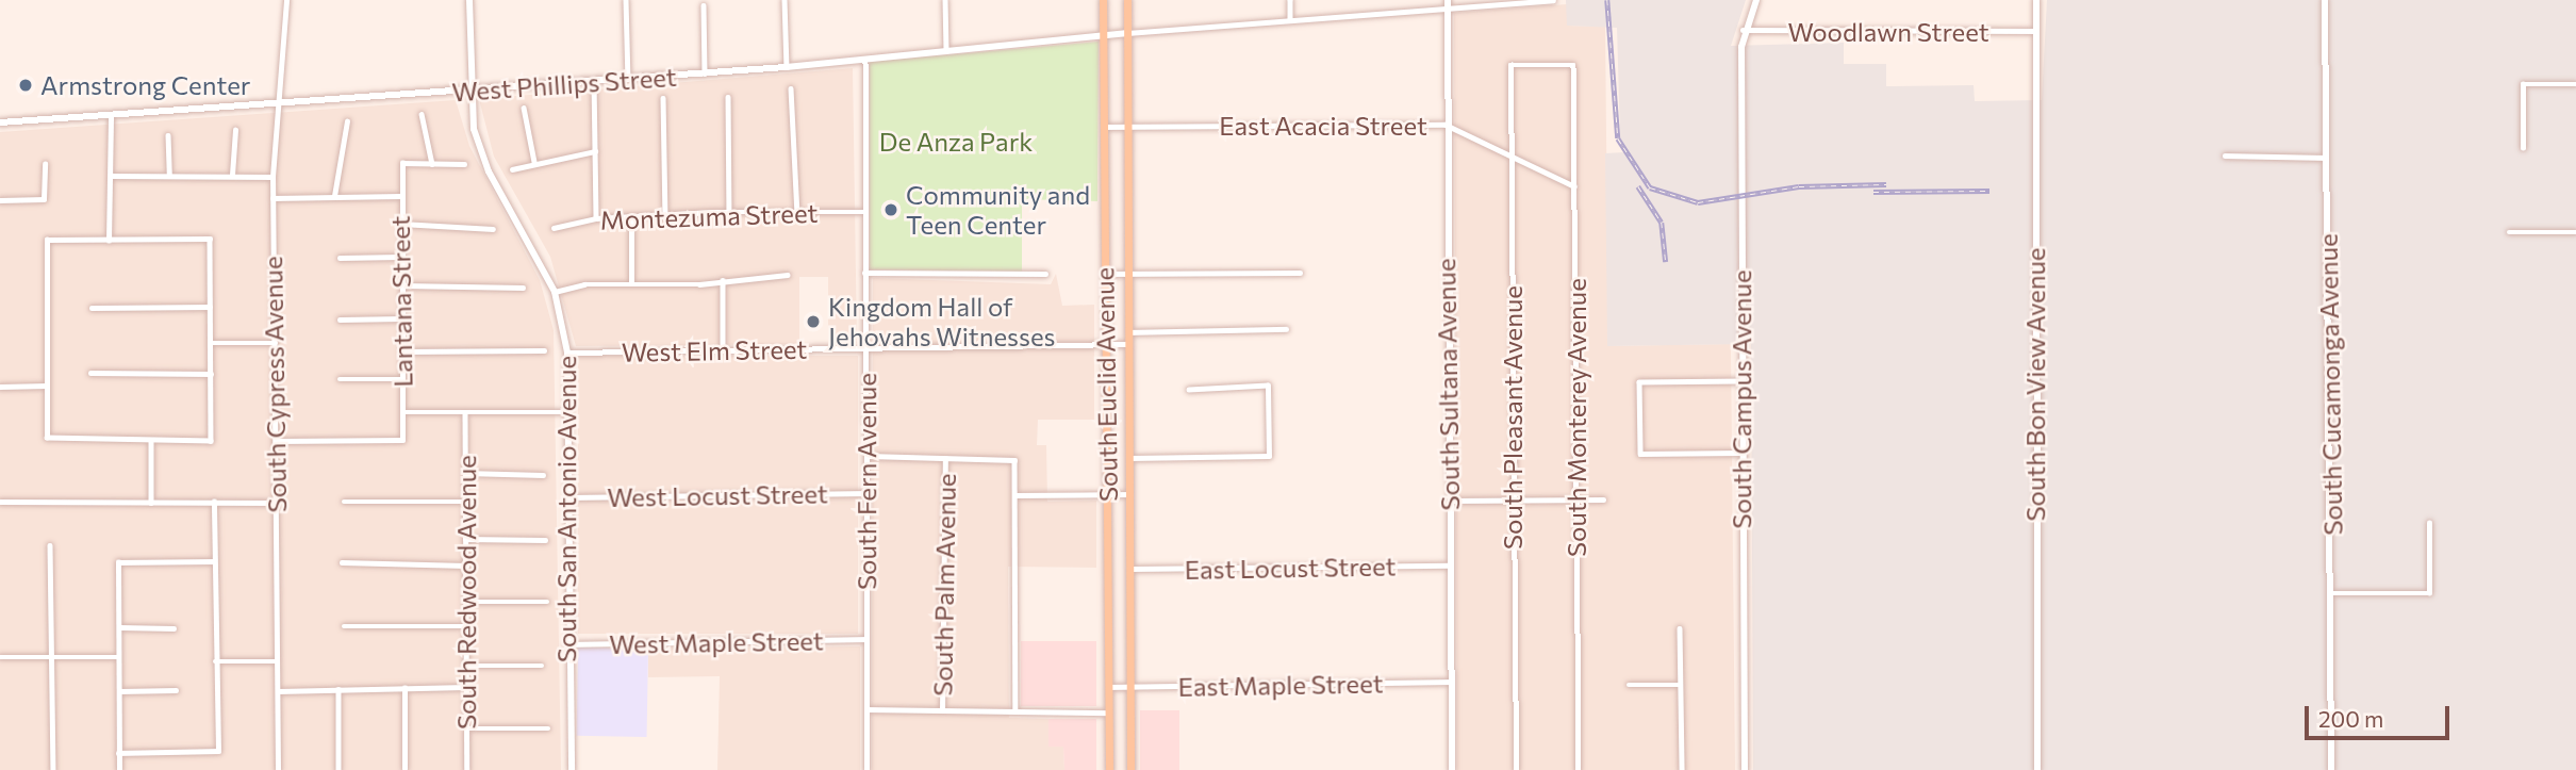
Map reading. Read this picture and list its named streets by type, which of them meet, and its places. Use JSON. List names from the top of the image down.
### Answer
{
  "streets": {
    "main road": ["South Euclid Avenue"],
    "street": [
      "Woodlawn Street",
      "West Phillips Street",
      "East Acacia Street",
      "Montezuma Street",
      "Lantana Street",
      "West Elm Street",
      "South Cypress Avenue",
      "South Sultana Avenue",
      "South Bon View Avenue",
      "South Cucamonga Avenue",
      "South Campus Avenue",
      "South Pleasant Avenue",
      "South Monterey Avenue",
      "South Fern Avenue",
      "West Locust Street",
      "South San Antonio Avenue",
      "East Locust Street",
      "South Palm Avenue",
      "South Redwood Avenue",
      "West Maple Street",
      "East Maple Street"
    ]
  },
  "crossings": [
    ["Woodlawn Street", "South Bon View Avenue"],
    ["Woodlawn Street", "South Campus Avenue"],
    ["West Phillips Street", "South Cypress Avenue"],
    ["West Phillips Street", "South Euclid Avenue"],
    ["West Phillips Street", "South Fern Avenue"],
    ["West Phillips Street", "South San Antonio Avenue"],
    ["East Acacia Street", "South Euclid Avenue"],
    ["East Acacia Street", "South Sultana Avenue"],
    ["East Acacia Street", "South Pleasant Avenue"],
    ["East Acacia Street", "South Monterey Avenue"],
    ["Montezuma Street", "South Fern Avenue"],
    ["Lantana Street", "South Cypress Avenue"],
    ["West Elm Street", "South Euclid Avenue"],
    ["West Elm Street", "South Fern Avenue"],
    ["West Elm Street", "South San Antonio Avenue"],
    ["South Euclid Avenue", "East Locust Street"],
    ["South Euclid Avenue", "East Maple Street"],
    ["South Sultana Avenue", "East Locust Street"],
    ["South Sultana Avenue", "East Maple Street"],
    ["South Pleasant Avenue", "South Monterey Avenue"],
    ["South Fern Avenue", "West Locust Street"],
    ["South Fern Avenue", "West Maple Street"],
    ["West Locust Street", "South San Antonio Avenue"],
    ["South San Antonio Avenue", "West Maple Street"]
  ],
  "parks": ["De Anza Park"],
  "places": ["Armstrong Center", "Community and Teen Center", "Kingdom Hall of Jehovahs Witnesses"],
  "scale_bar": "200 m"
}
